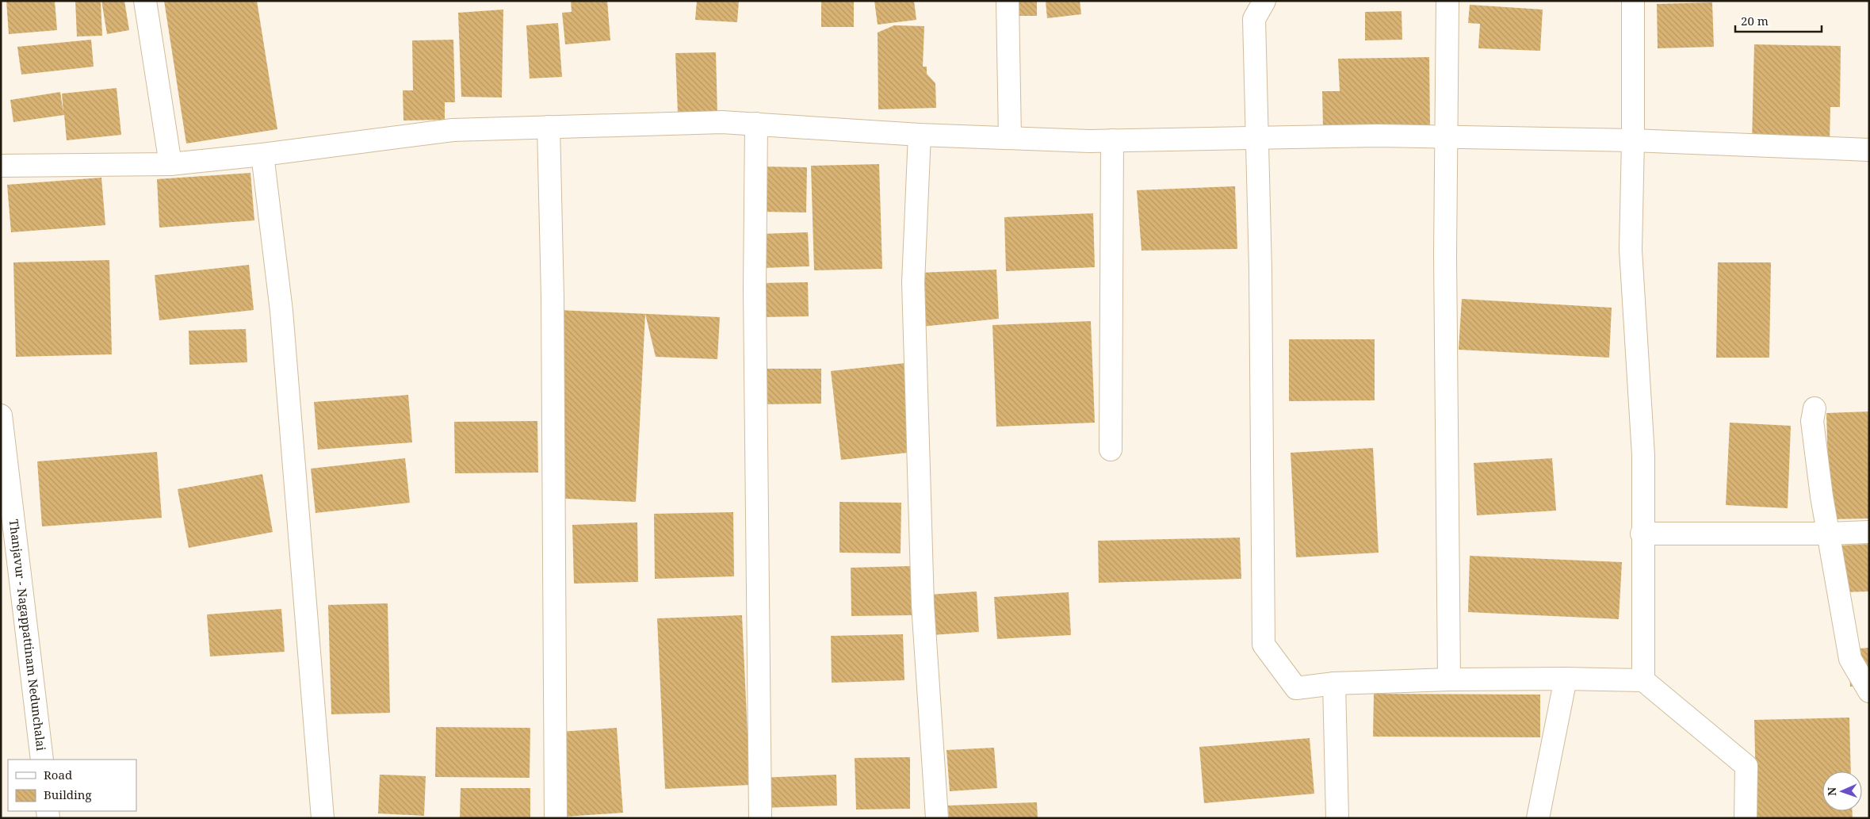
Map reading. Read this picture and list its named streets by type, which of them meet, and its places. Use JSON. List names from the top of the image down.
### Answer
{
  "streets": {
    "main road": ["Thanjavur - Nagappattinam Nedunchalai"]
  },
  "legend": ["Road", "Building"],
  "scale_bar": "20 m",
  "north": "left"
}
